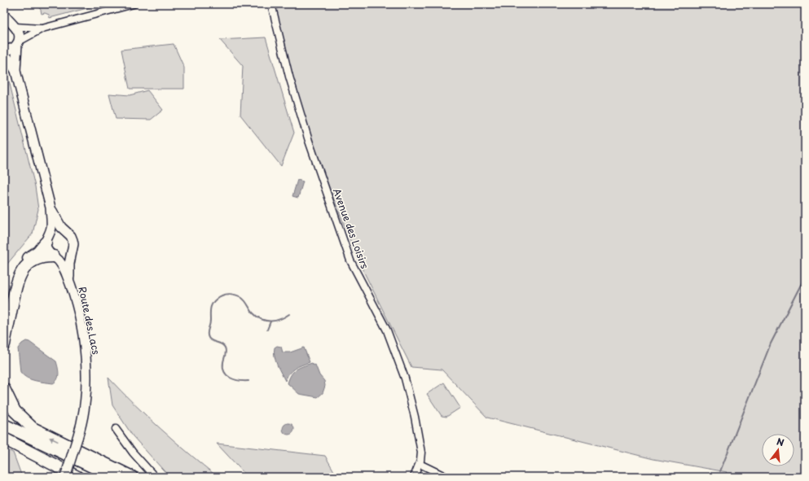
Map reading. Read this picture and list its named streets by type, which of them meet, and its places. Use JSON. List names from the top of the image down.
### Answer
{
  "streets": {
    "main road": ["Route des Lacs"],
    "street": ["Avenue des Loisirs"]
  },
  "north": "top"
}
